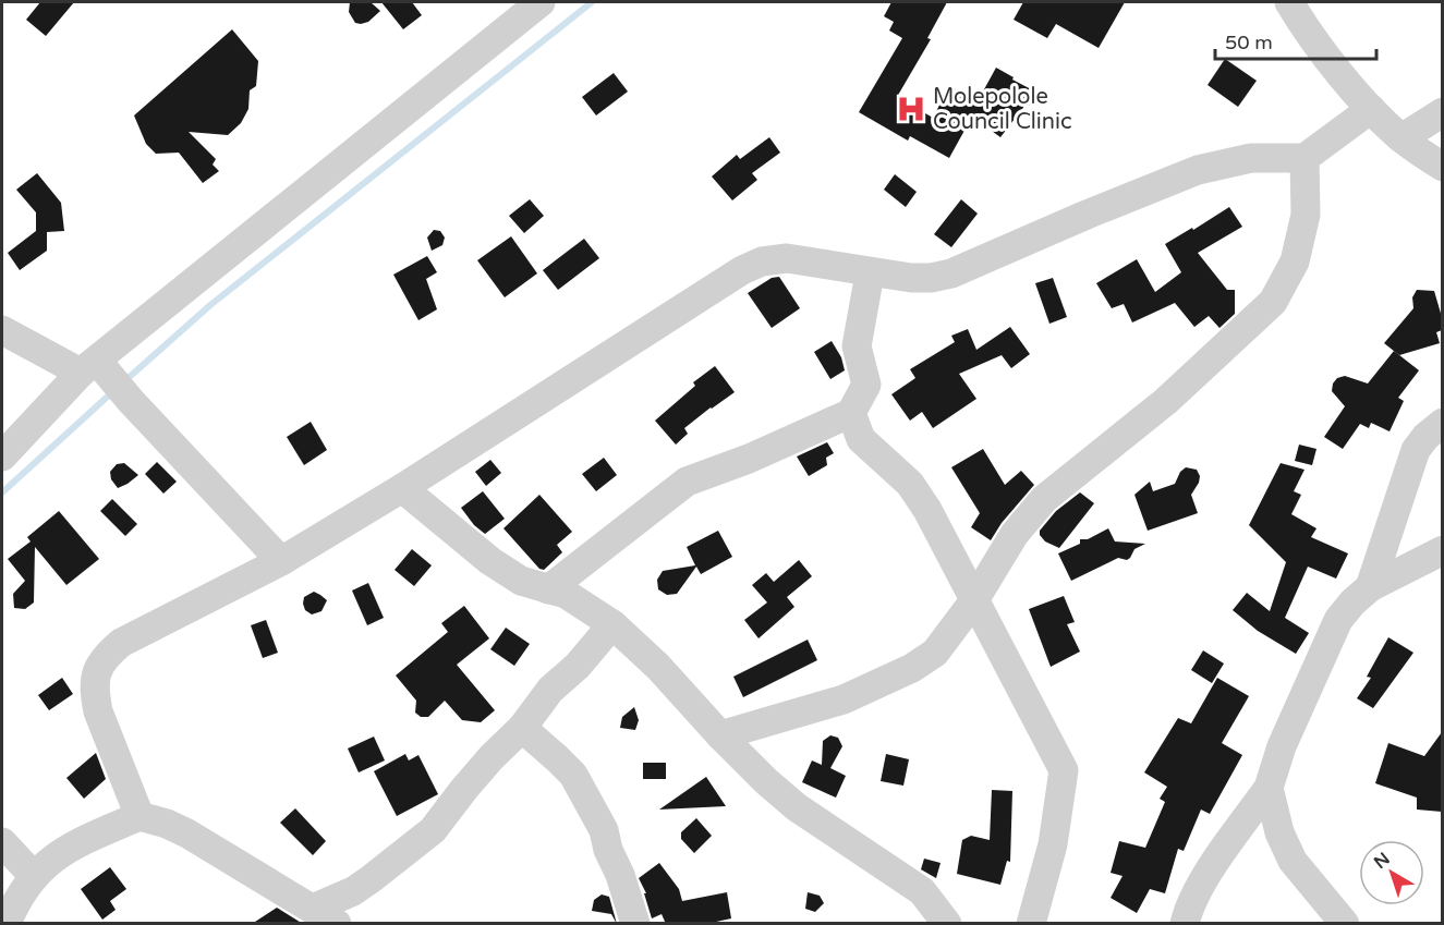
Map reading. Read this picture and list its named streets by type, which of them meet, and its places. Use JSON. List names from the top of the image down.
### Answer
{
  "places": {
    "hospital": ["Molepolole Council Clinic"]
  },
  "scale_bar": "50 m",
  "north": "top left"
}
